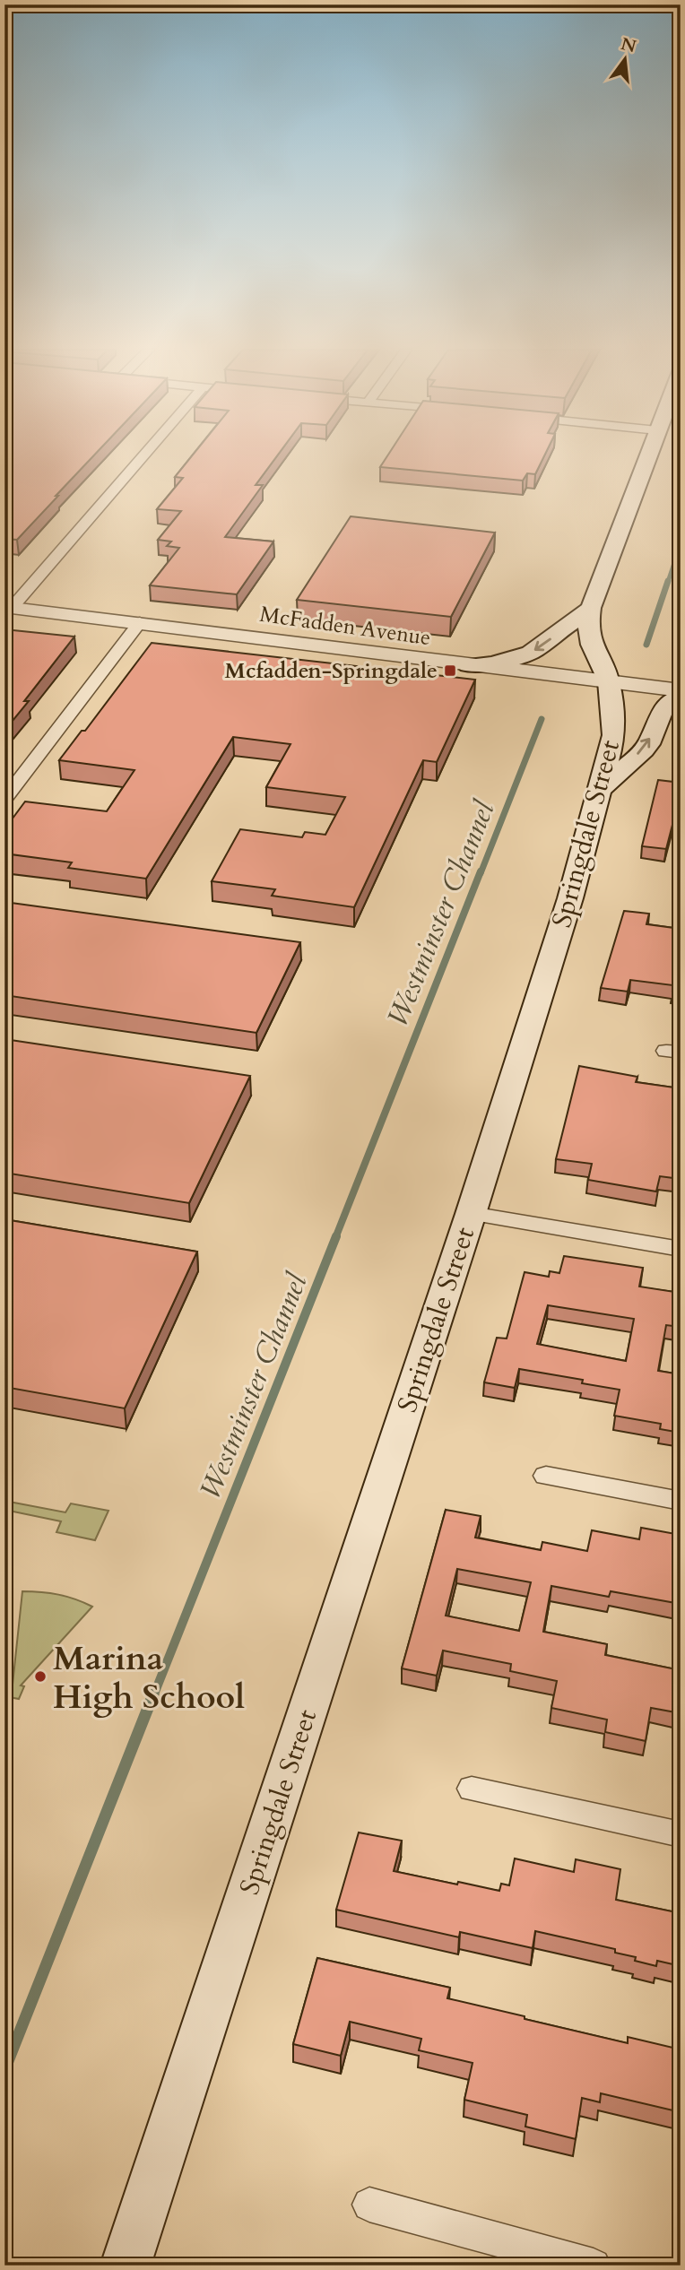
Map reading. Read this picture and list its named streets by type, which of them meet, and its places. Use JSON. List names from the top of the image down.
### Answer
{
  "streets": {
    "main road": ["Springdale Street"],
    "street": ["McFadden Avenue"]
  },
  "crossings": [
    ["McFadden Avenue", "Springdale Street"]
  ],
  "water": ["Westminster Channel"],
  "places": {
    "transit": ["Mcfadden-Springdale"],
    "other": ["Marina High School"]
  },
  "north": "top"
}
